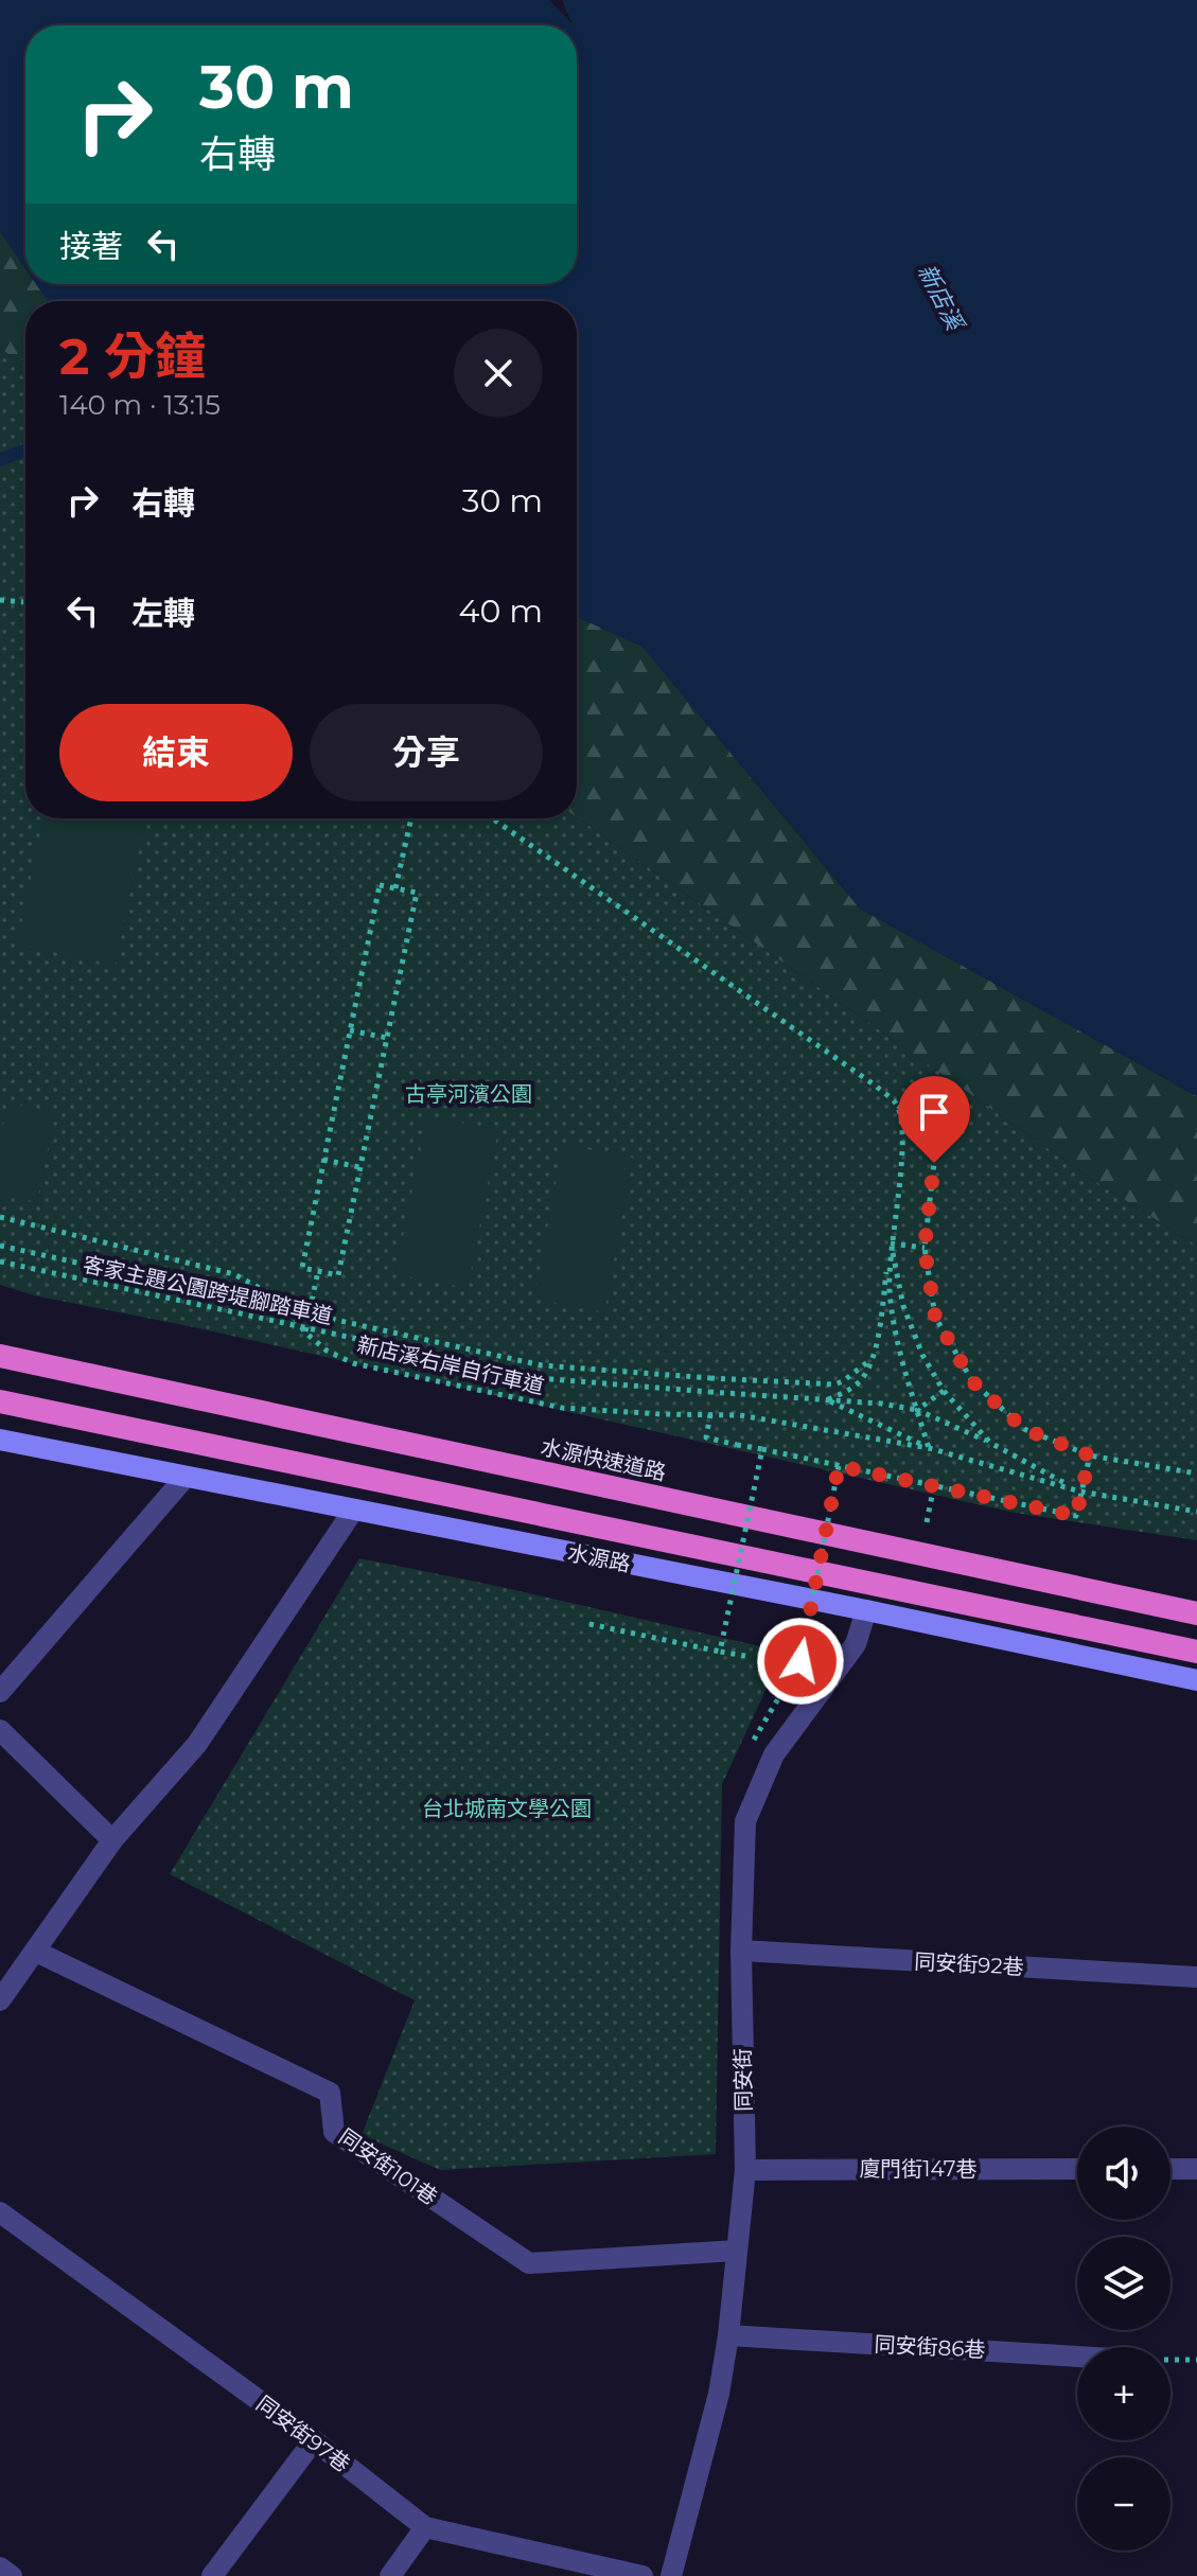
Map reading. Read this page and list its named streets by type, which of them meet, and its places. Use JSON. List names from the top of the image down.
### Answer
{
  "streets": {
    "highway": ["水源快速道路"],
    "main road": ["水源路"],
    "street": [
      "同安街92巷",
      "同安街",
      "同安街101巷",
      "廈門街147巷",
      "同安街86巷",
      "同安街97巷"
    ],
    "path": ["客家主題公園跨堤腳踏車道", "新店溪右岸自行車道"]
  },
  "crossings": [
    ["客家主題公園跨堤腳踏車道", "新店溪右岸自行車道"],
    ["水源路", "同安街"],
    ["同安街92巷", "同安街"],
    ["同安街", "同安街101巷"],
    ["同安街", "廈門街147巷"],
    ["同安街", "同安街86巷"]
  ],
  "water": ["新店溪"],
  "parks": ["古亭河濱公園", "台北城南文學公園"],
  "page": {
    "turn": ["30 m", "右轉"],
    "then": "接著",
    "heading": ["2 分鐘", "140 m · 13:15"],
    "list": [
      {
        "name": "右轉",
        "value": "30 m"
      },
      {
        "name": "左轉",
        "value": "40 m"
      }
    ],
    "buttons": ["結束", "分享"],
    "map_buttons": ["+", "−"]
  }
}
